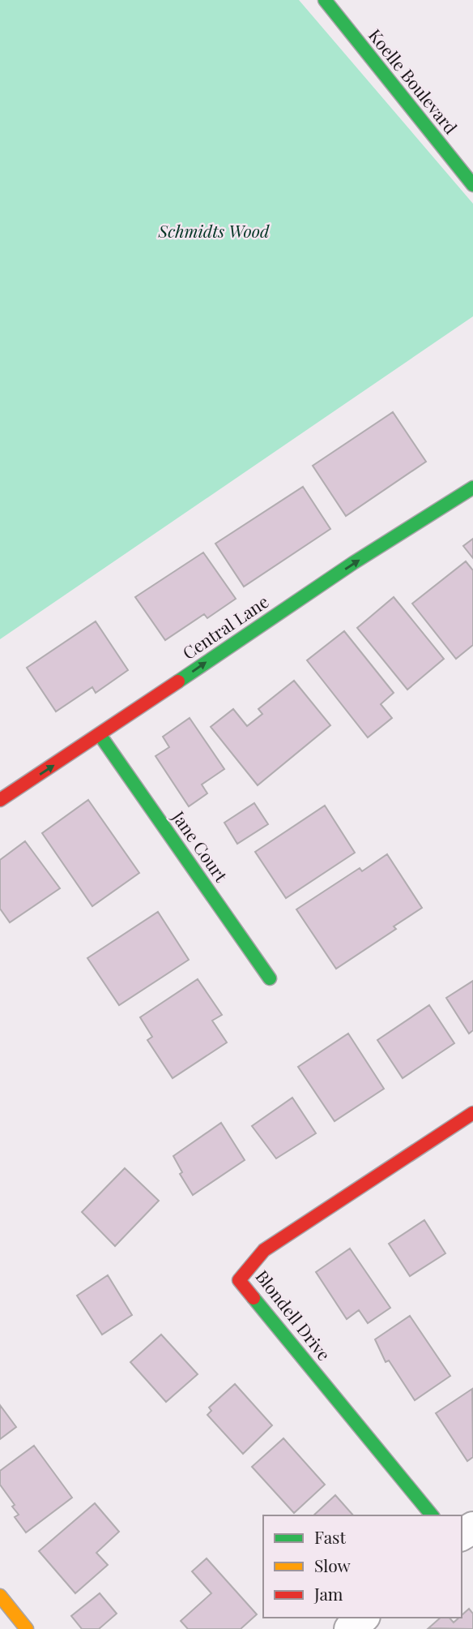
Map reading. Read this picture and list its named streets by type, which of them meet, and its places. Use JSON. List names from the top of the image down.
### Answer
{
  "streets": {
    "street": [
      "Koelle Boulevard",
      "Central Lane",
      "Jane Court",
      "Blondell Drive"
    ]
  },
  "crossings": [
    ["Central Lane", "Jane Court"]
  ],
  "one_way": ["Central Lane"],
  "parks": ["Schmidts Wood"],
  "legend": ["Fast", "Slow", "Jam"]
}
